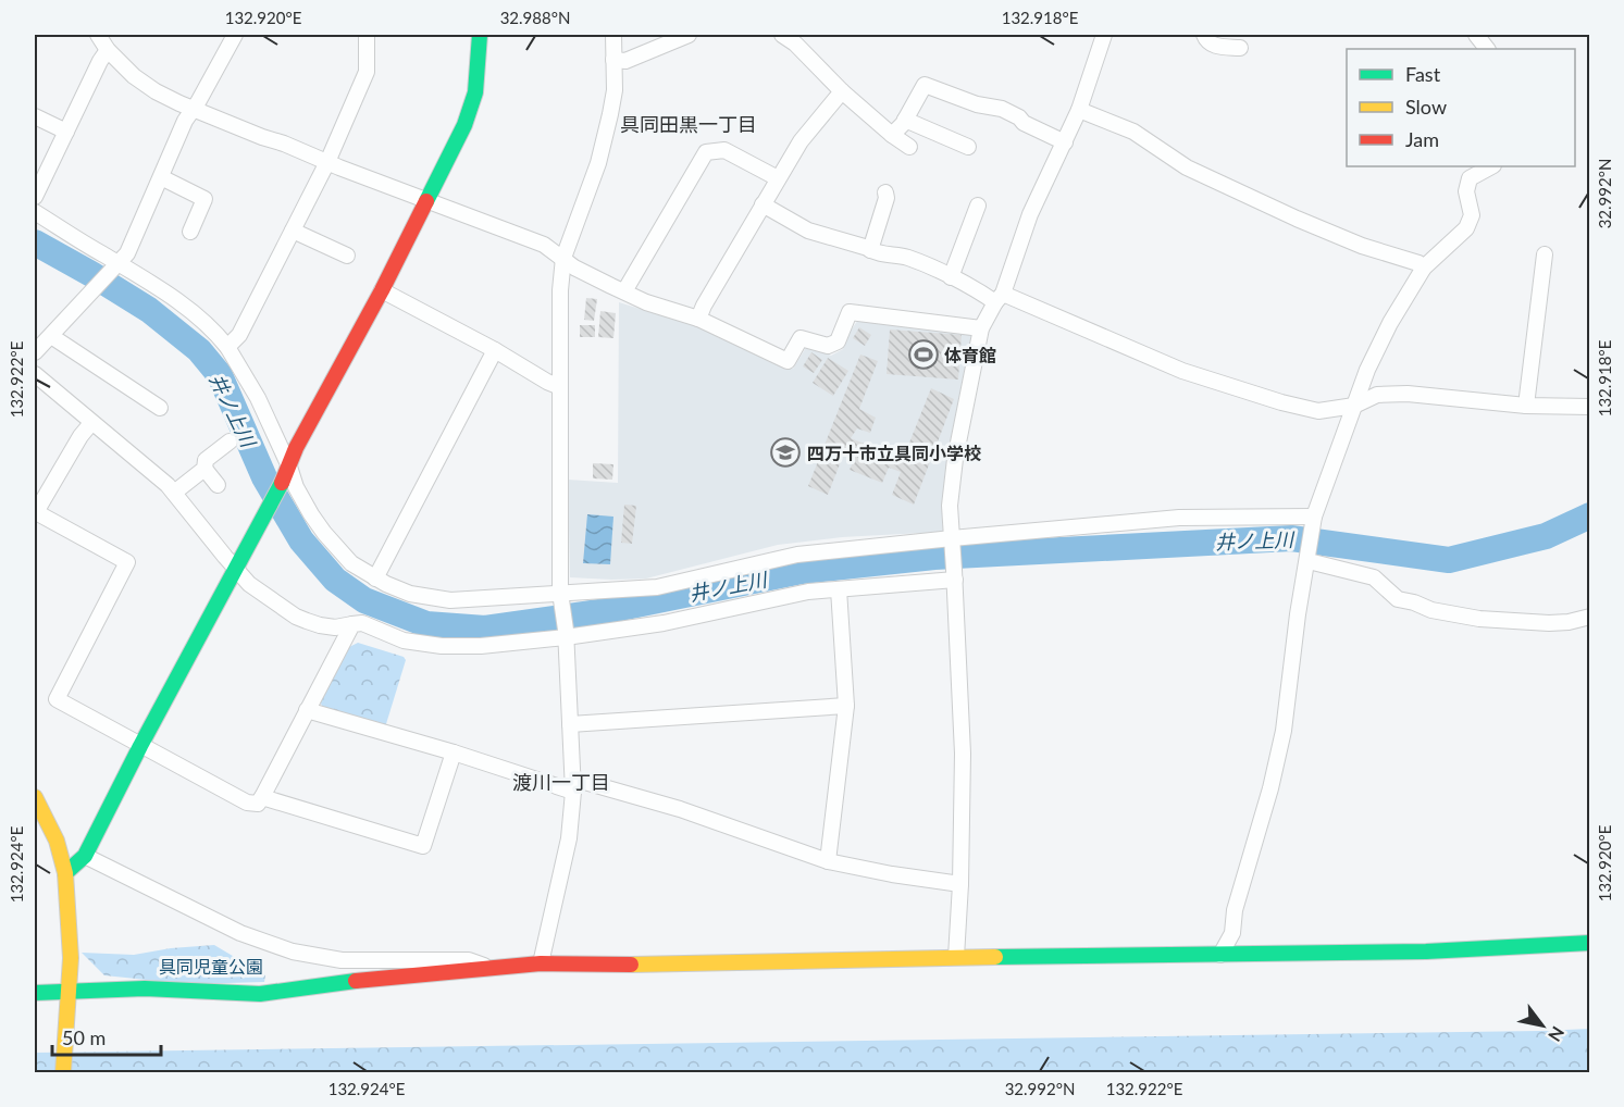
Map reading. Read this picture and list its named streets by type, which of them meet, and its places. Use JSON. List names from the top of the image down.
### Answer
{
  "districts": ["具同田黒一丁目", "渡川一丁目"],
  "water": ["井ノ上川"],
  "parks": ["具同児童公園"],
  "places": {
    "sports": ["体育館"],
    "school or university": ["四万十市立具同小学校"]
  },
  "legend": ["Fast", "Slow", "Jam"],
  "scale_bar": "50 m",
  "north": "bottom right",
  "coordinates": [
    "132.920°E",
    "32.988°N",
    "132.918°E",
    "32.992°N",
    "132.922°E",
    "132.924°E"
  ]
}
